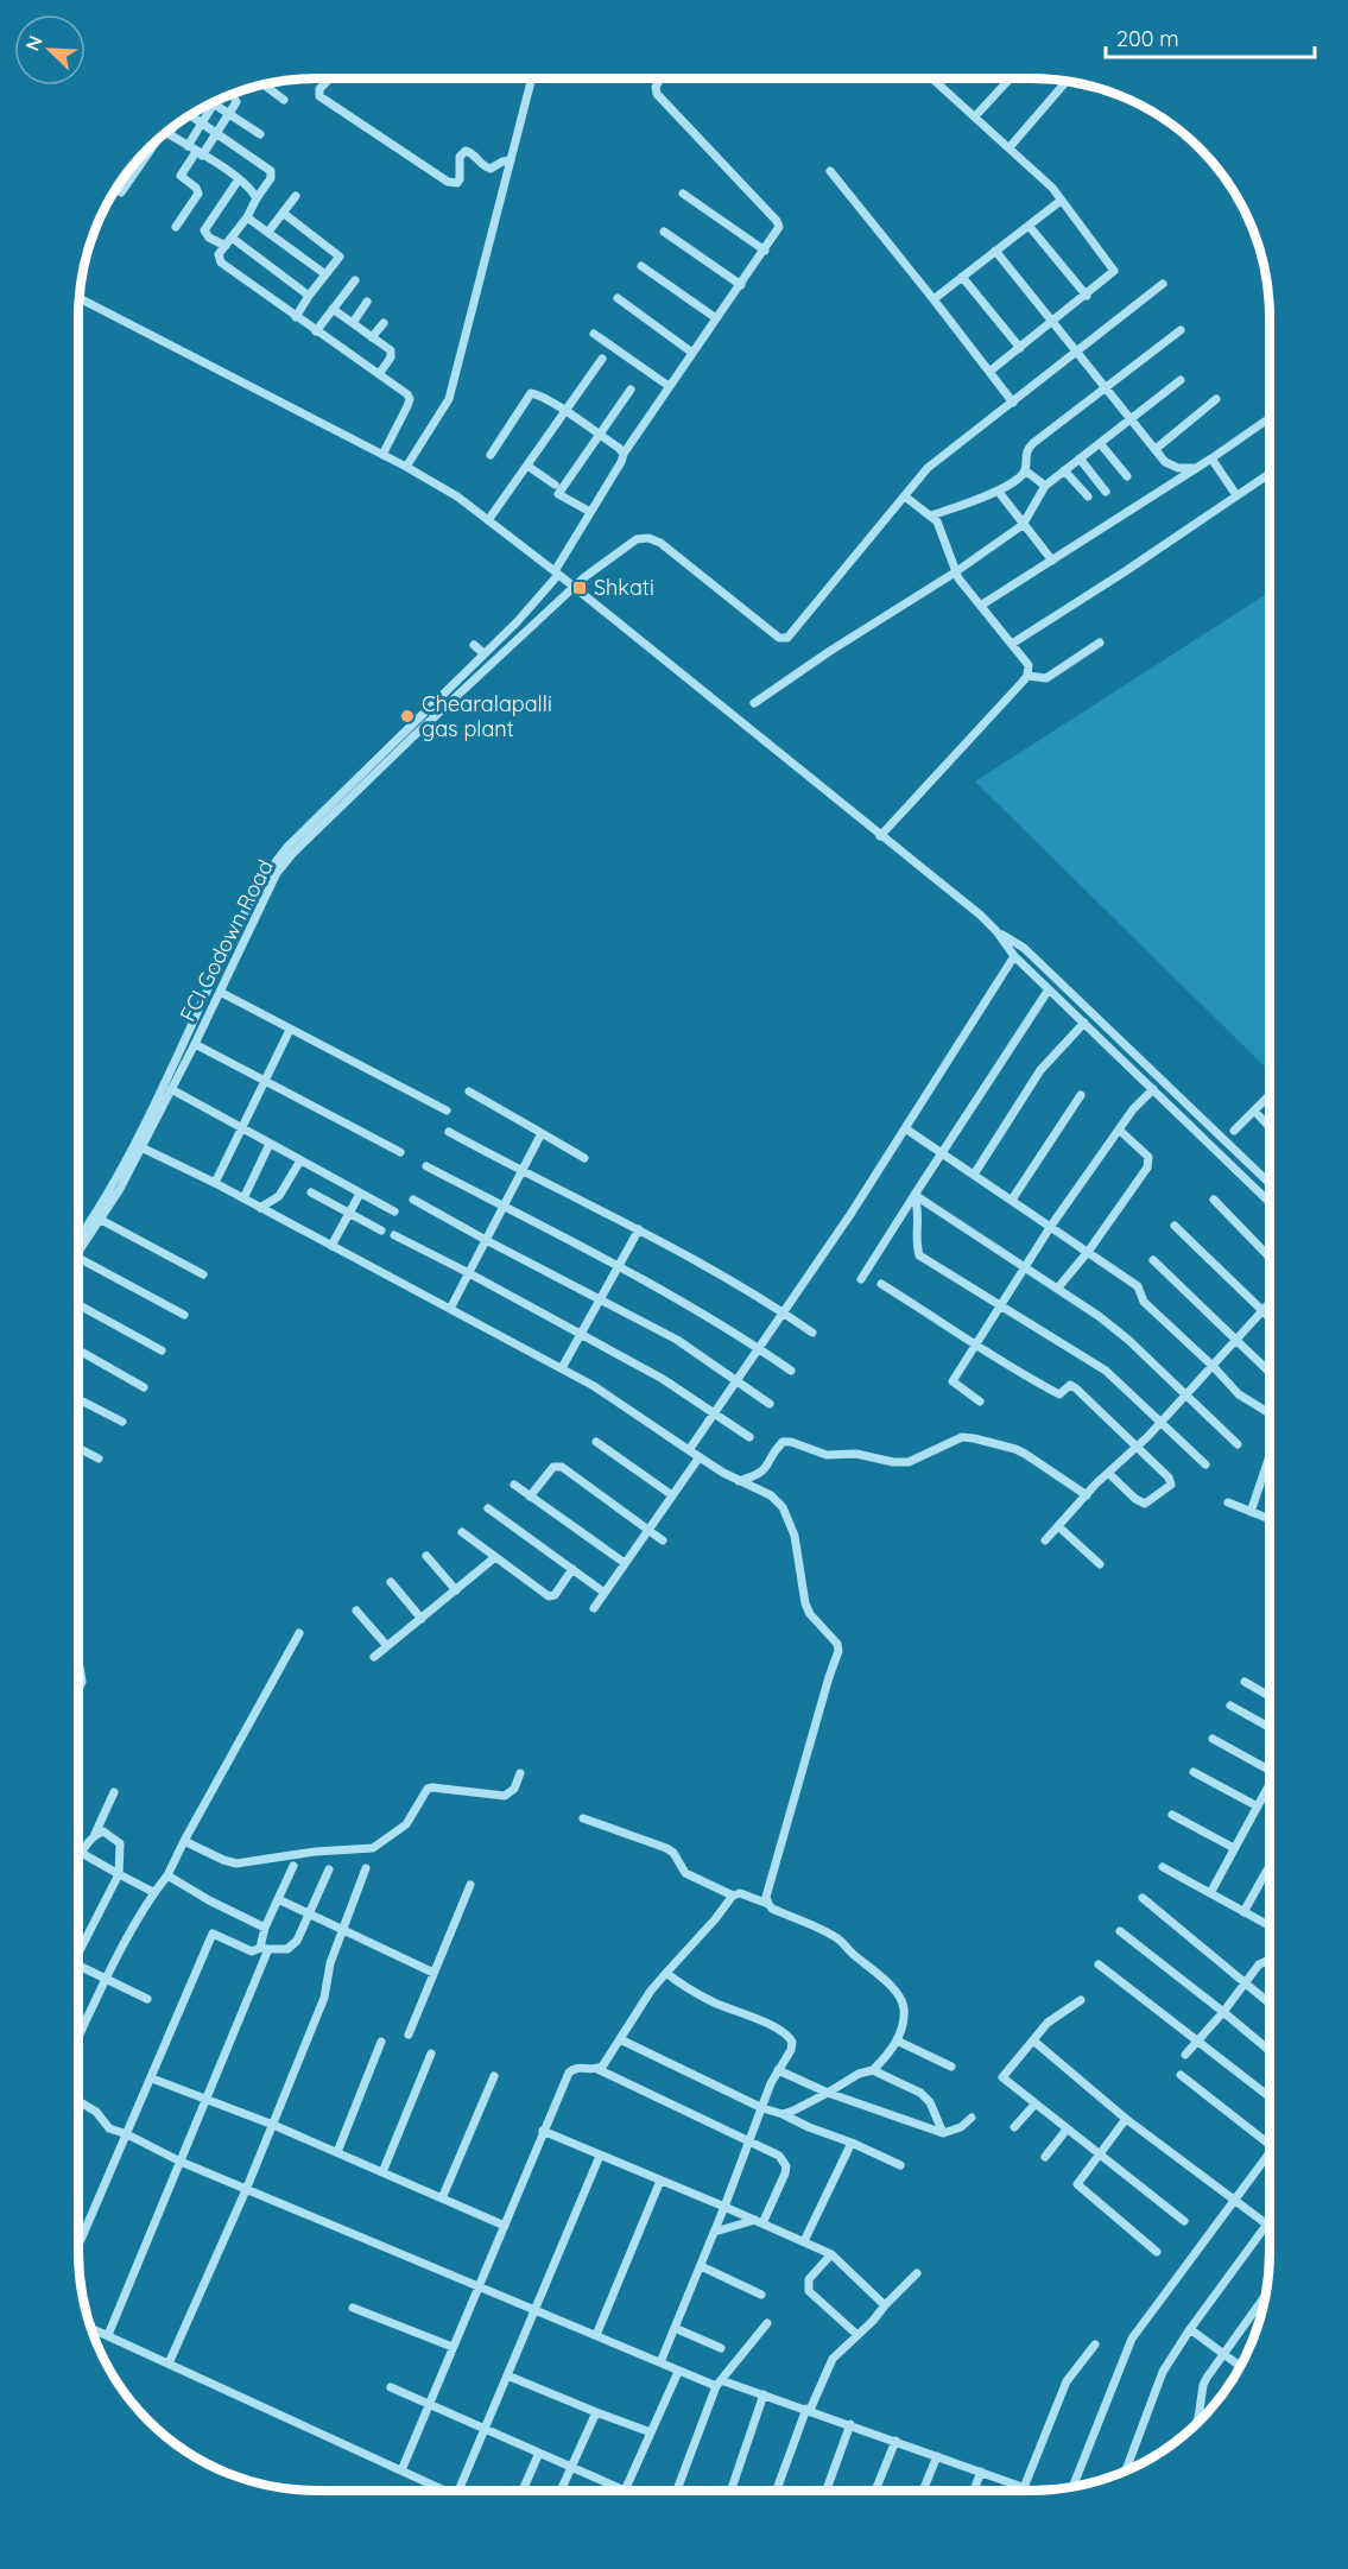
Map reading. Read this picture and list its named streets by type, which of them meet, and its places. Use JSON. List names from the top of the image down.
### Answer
{
  "streets": {
    "street": ["FCI Godown Road"]
  },
  "places": {
    "transit": ["Shkati"],
    "other": ["Chearalapalli gas plant"]
  },
  "scale_bar": "200 m",
  "north": "top left"
}
